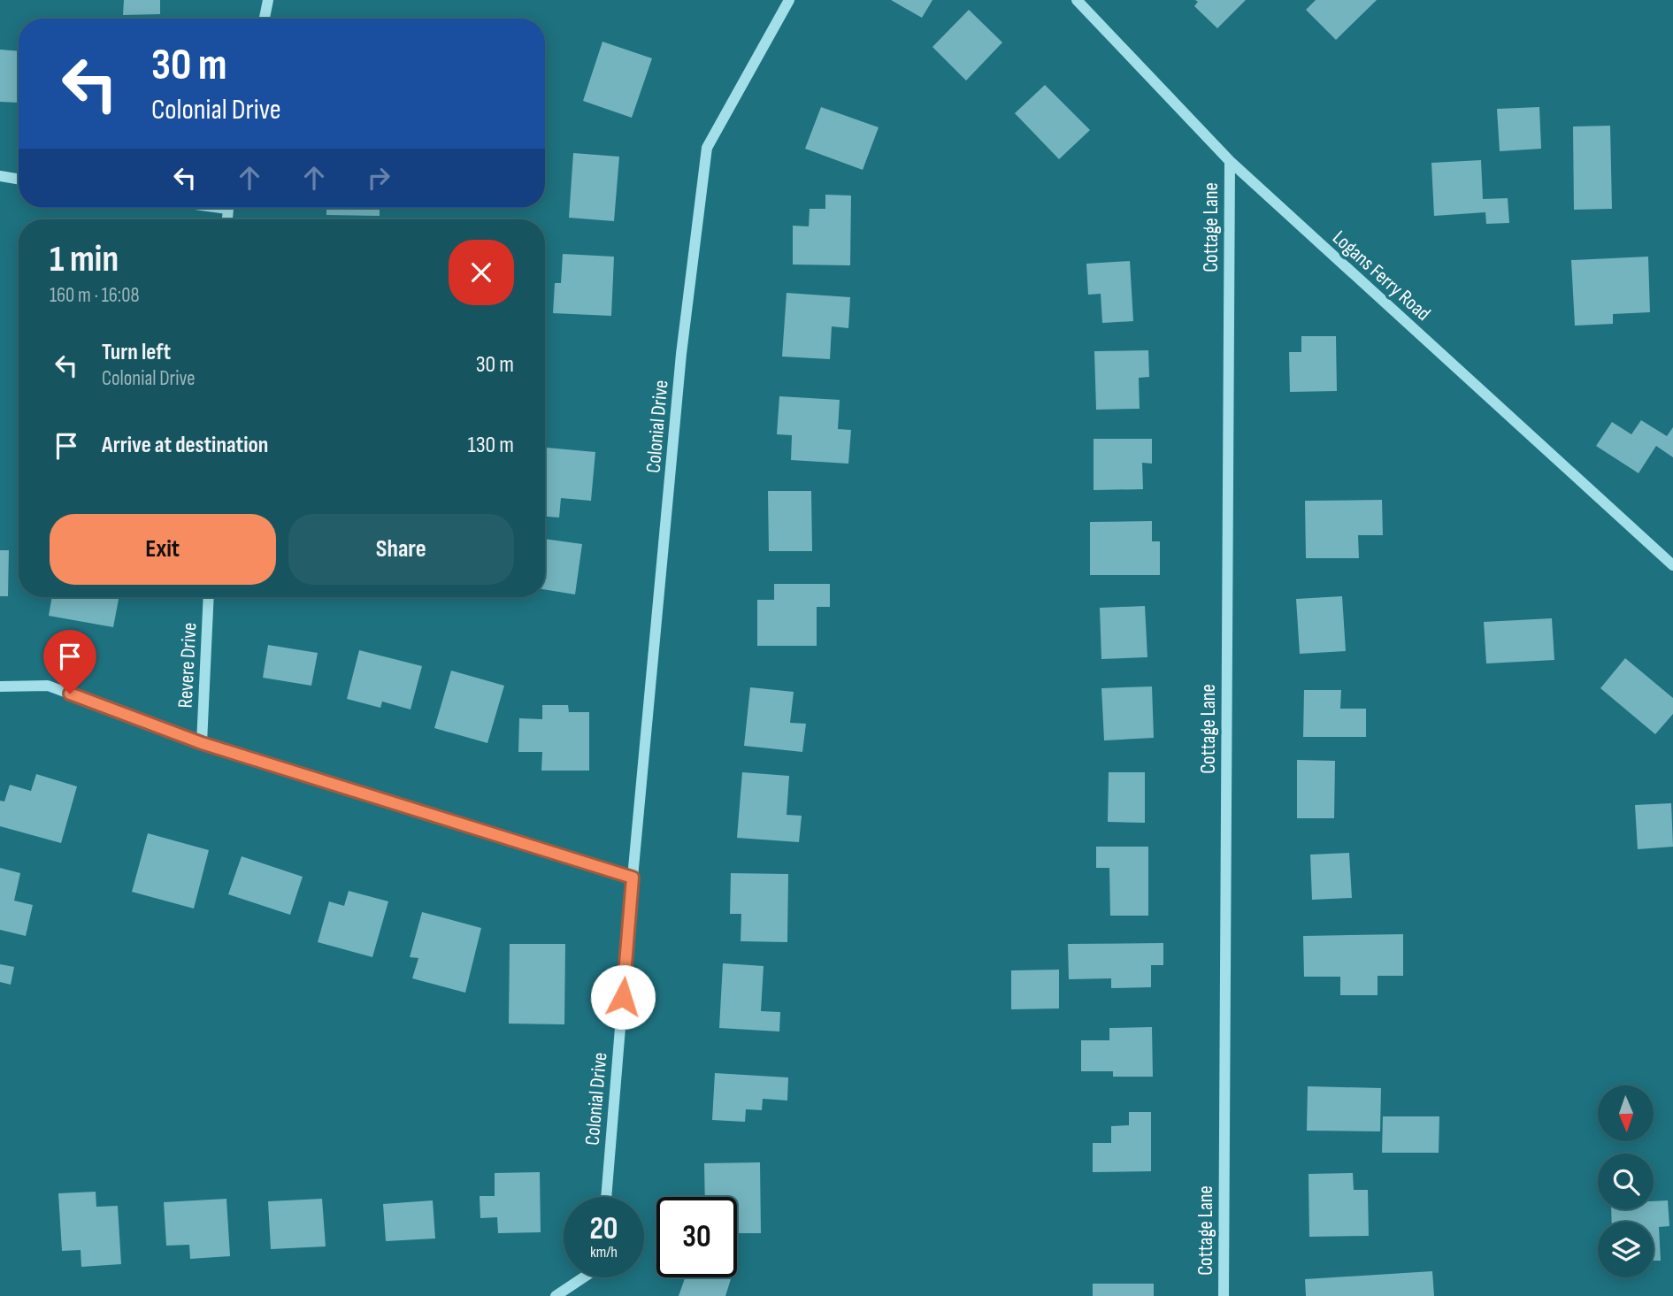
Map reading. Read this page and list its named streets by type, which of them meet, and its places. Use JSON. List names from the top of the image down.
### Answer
{
  "streets": {
    "street": [
      "Cottage Lane",
      "Logans Ferry Road",
      "Colonial Drive",
      "Revere Drive"
    ]
  },
  "crossings": [
    ["Cottage Lane", "Logans Ferry Road"]
  ],
  "north": "bottom",
  "page": {
    "turn": ["30 m", "Colonial Drive"],
    "heading": ["1 min", "160 m · 16:08"],
    "list": [
      {
        "name": "Turn left",
        "note": "Colonial Drive",
        "value": "30 m"
      },
      {
        "name": "Arrive at destination",
        "value": "130 m"
      }
    ],
    "buttons": ["Exit", "Share"],
    "speed": "20 km/h",
    "limit": "30"
  }
}
